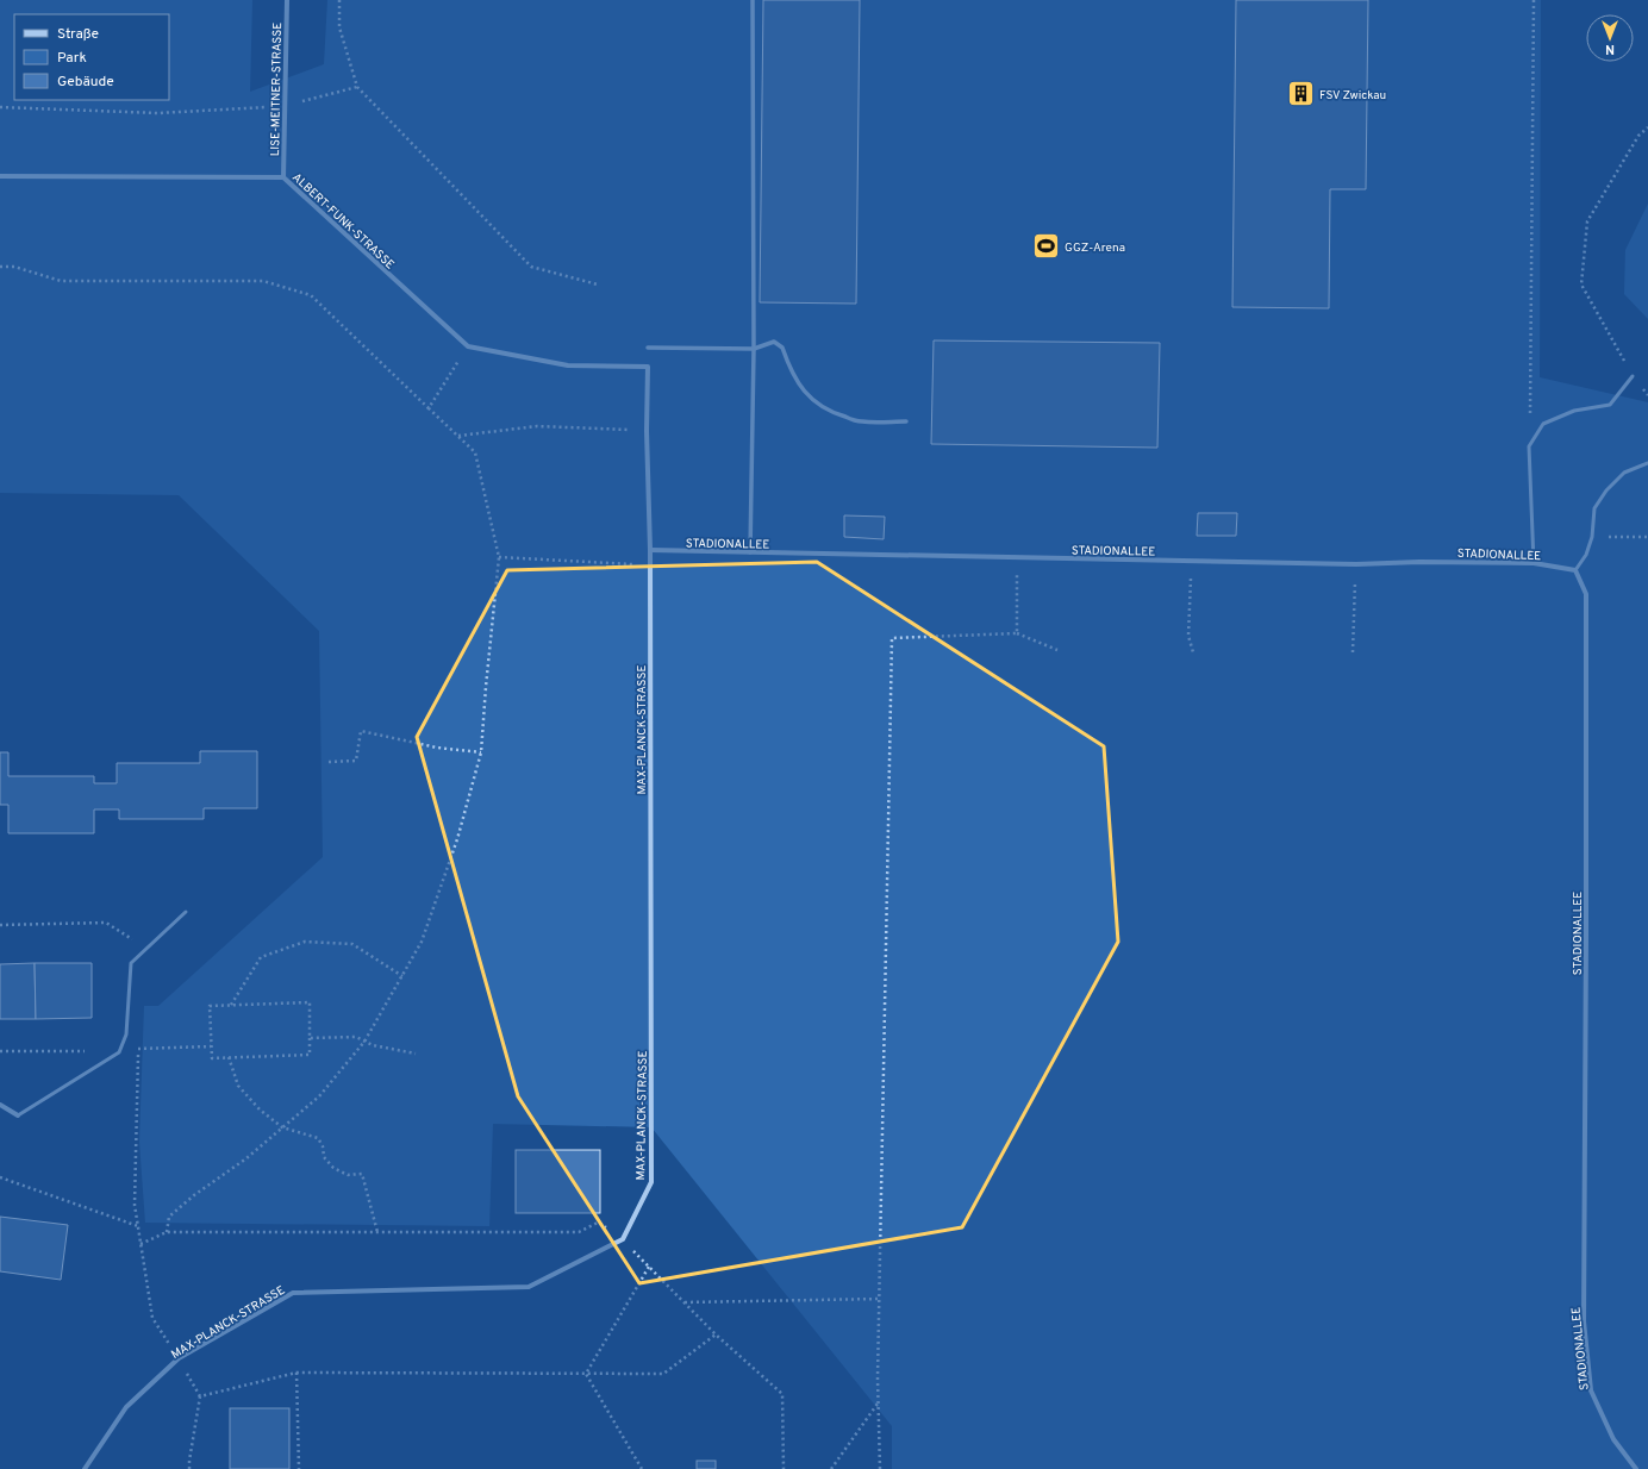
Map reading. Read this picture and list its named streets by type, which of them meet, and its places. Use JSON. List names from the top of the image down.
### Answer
{
  "streets": {
    "street": [
      "LISE-MEITNER-STRASSE",
      "ALBERT-FUNK-STRASSE",
      "STADIONALLEE",
      "MAX-PLANCK-STRASSE"
    ]
  },
  "crossings": [
    ["LISE-MEITNER-STRASSE", "ALBERT-FUNK-STRASSE"],
    ["ALBERT-FUNK-STRASSE", "MAX-PLANCK-STRASSE"],
    ["STADIONALLEE", "MAX-PLANCK-STRASSE"]
  ],
  "places": {
    "building": ["FSV Zwickau"],
    "sports": ["GGZ-Arena"]
  },
  "legend": ["Straße", "Park", "Gebäude"],
  "north": "bottom"
}
